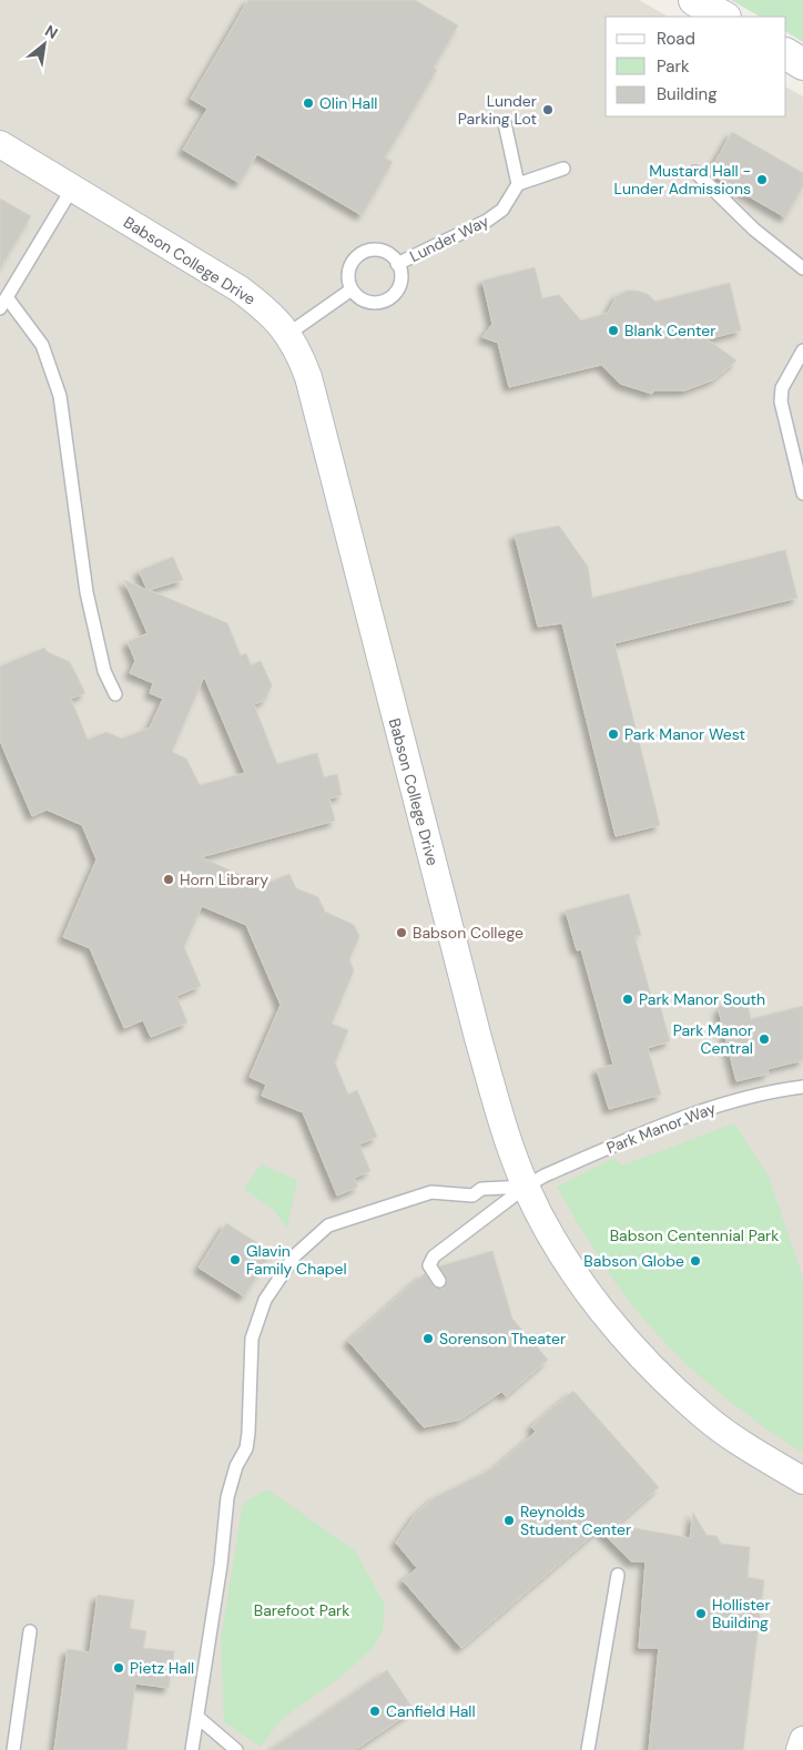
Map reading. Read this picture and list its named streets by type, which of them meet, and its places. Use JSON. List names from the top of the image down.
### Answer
{
  "streets": {
    "street": ["Babson College Drive"],
    "lane": ["Lunder Way", "Park Manor Way"]
  },
  "crossings": [
    ["Babson College Drive", "Park Manor Way"]
  ],
  "parks": ["Babson Centennial Park", "Barefoot Park"],
  "places": [
    "Olin Hall",
    "Lunder Parking Lot",
    "Mustard Hall - Lunder Admissions",
    "Blank Center",
    "Park Manor West",
    "Horn Library",
    "Babson College",
    "Park Manor South",
    "Park Manor Central",
    "Glavin Family Chapel",
    "Babson Globe",
    "Sorenson Theater",
    "Reynolds Student Center",
    "Hollister Building",
    "Pietz Hall",
    "Canfield Hall"
  ],
  "legend": ["Road", "Park", "Building"],
  "north": "top right"
}
